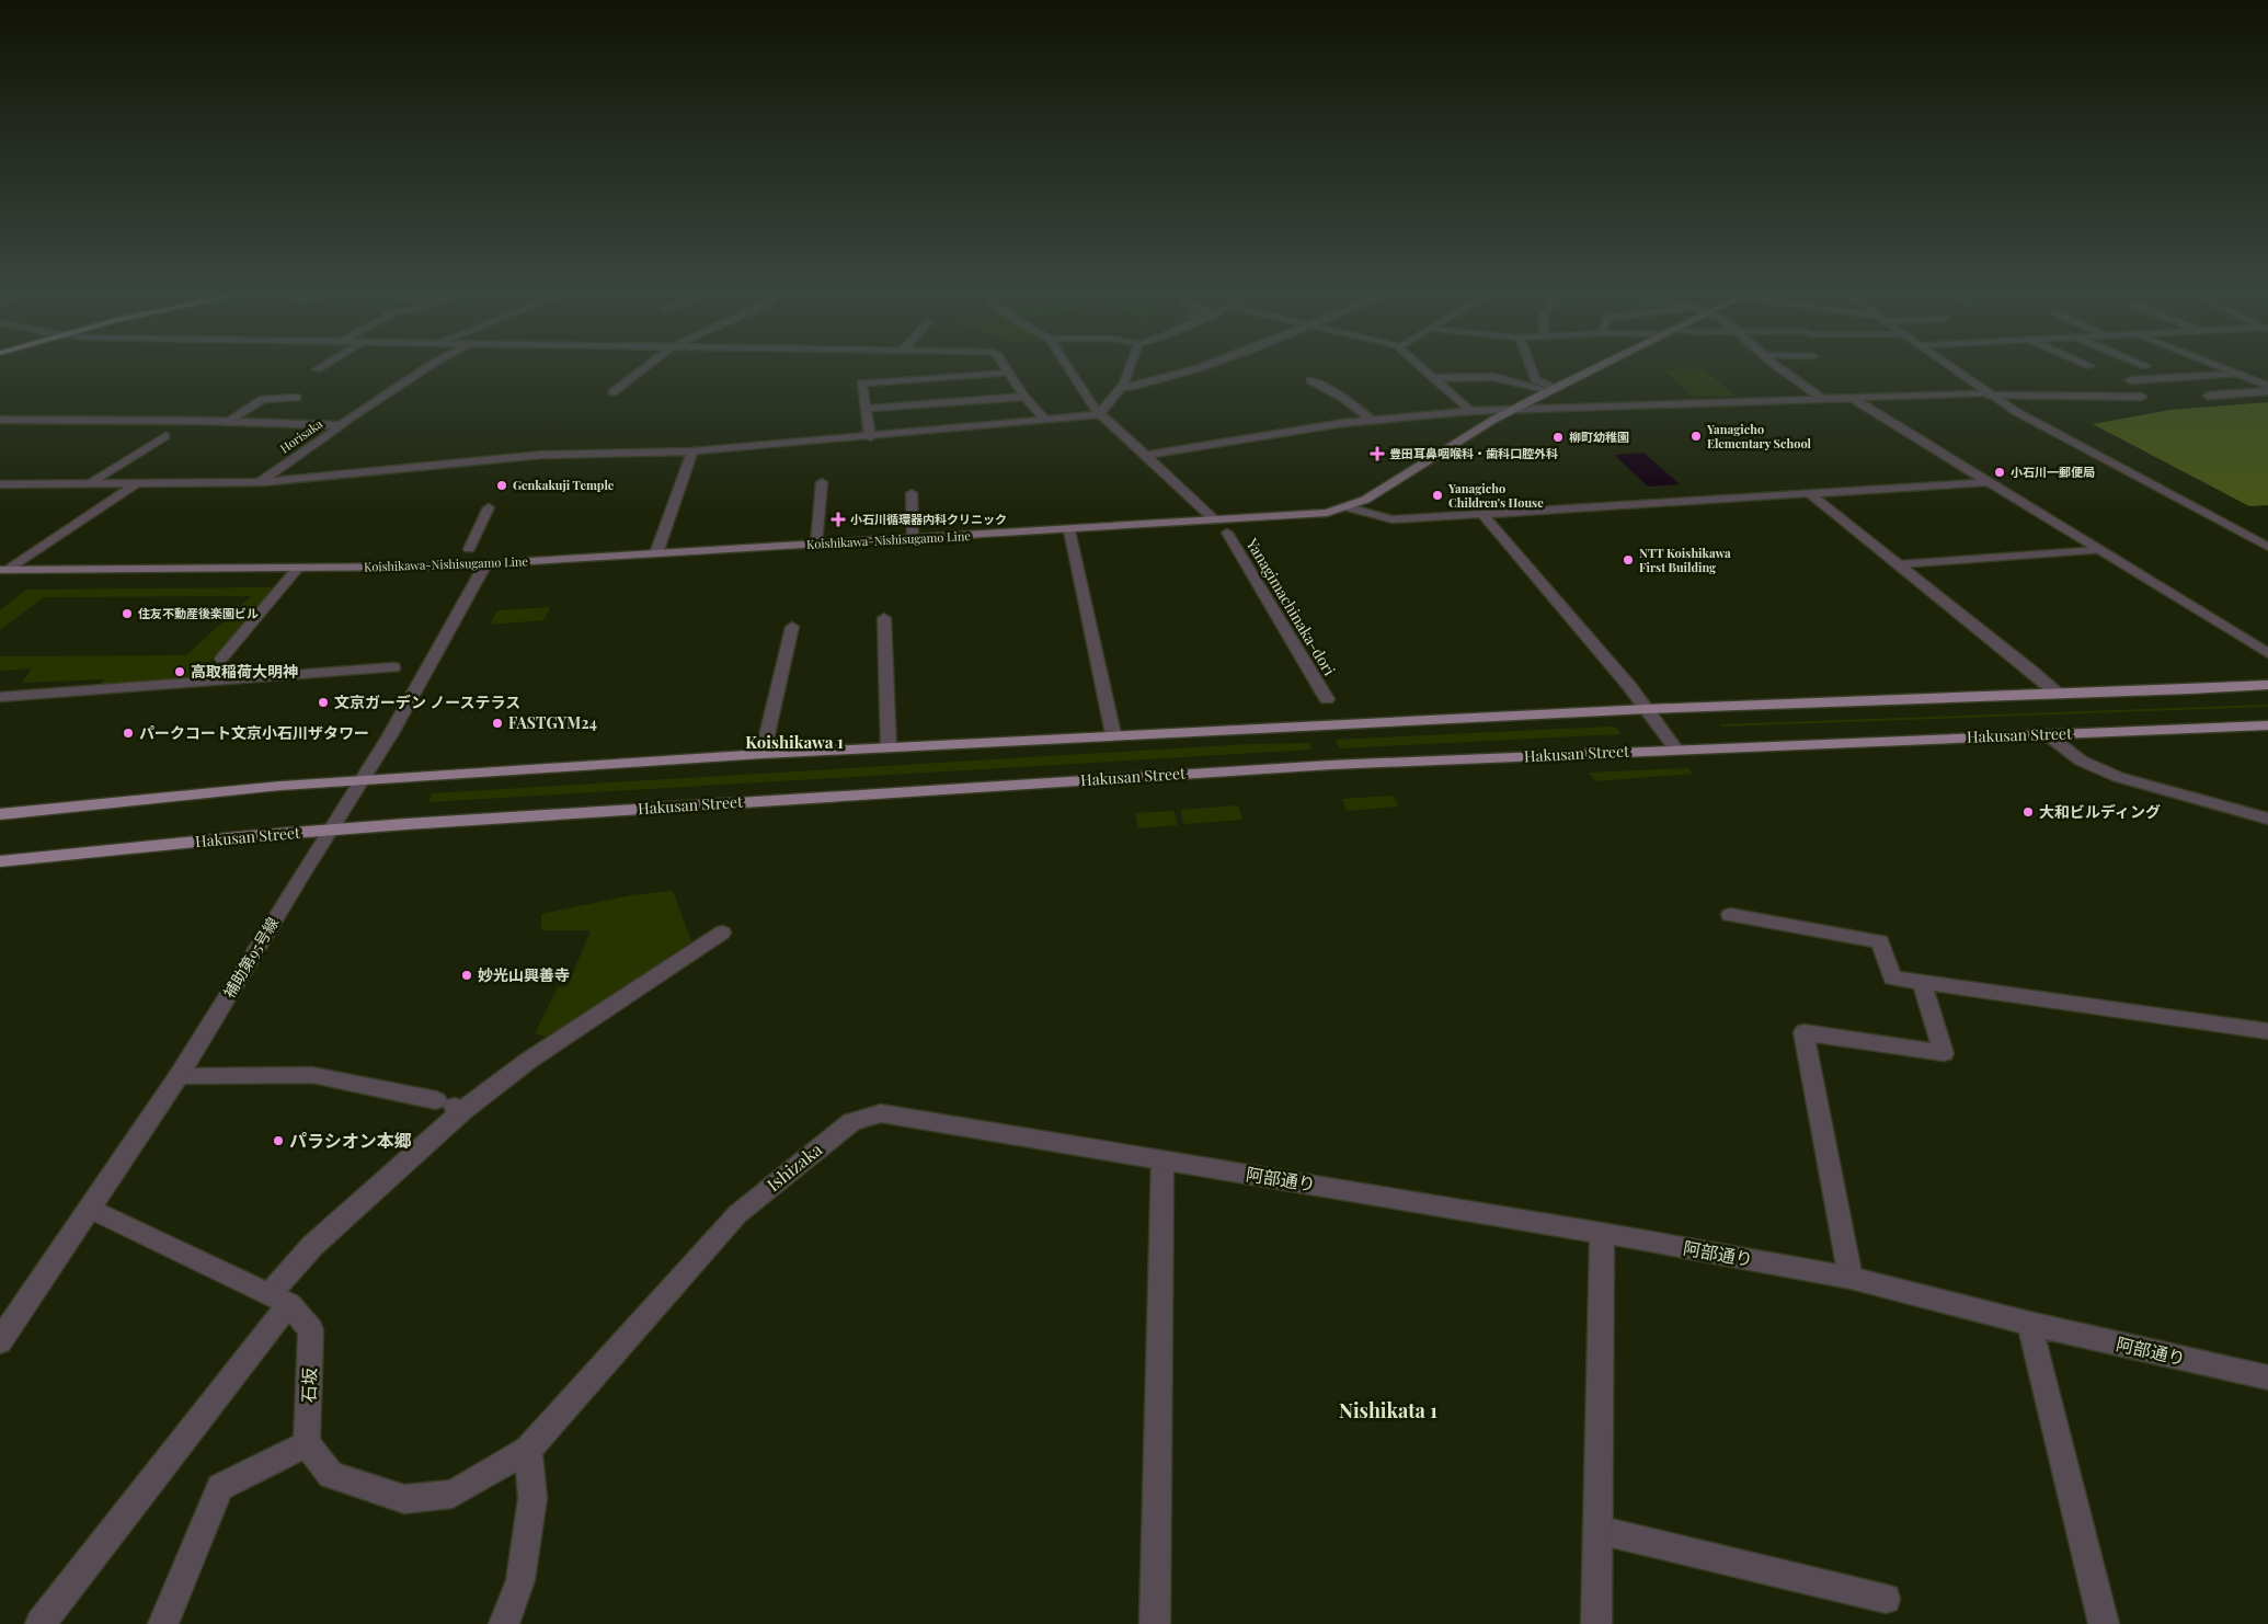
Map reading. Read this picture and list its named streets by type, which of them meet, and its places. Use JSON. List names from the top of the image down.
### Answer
{
  "streets": {
    "main road": ["Koishikawa-Nishisugamo Line", "Hakusan Street"],
    "street": [
      "Horisaka",
      "Yanagimachinaka-dori",
      "補助第95号線",
      "Ishizaka",
      "阿部通り",
      "石坂"
    ]
  },
  "crossings": [
    ["Koishikawa-Nishisugamo Line", "補助第95号線"],
    ["Hakusan Street", "補助第95号線"],
    ["補助第95号線", "石坂"],
    ["Ishizaka", "阿部通り"]
  ],
  "districts": ["Koishikawa 1", "Nishikata 1"],
  "places": {
    "other": [
      "Yanagicho Elementary School",
      "柳町幼稚園",
      "小石川一郵便局",
      "Genkakuji Temple",
      "Yanagicho Children's House",
      "NTT Koishikawa First Building",
      "住友不動産後楽園ビル",
      "高取稲荷大明神",
      "文京ガーデン ノーステラス",
      "FASTGYM24",
      "パークコート文京小石川ザタワー",
      "大和ビルディング",
      "妙光山興善寺",
      "パラシオン本郷"
    ],
    "health": ["豊田耳鼻咽喉科・歯科口腔外科", "小石川循環器内科クリニック"]
  }
}
